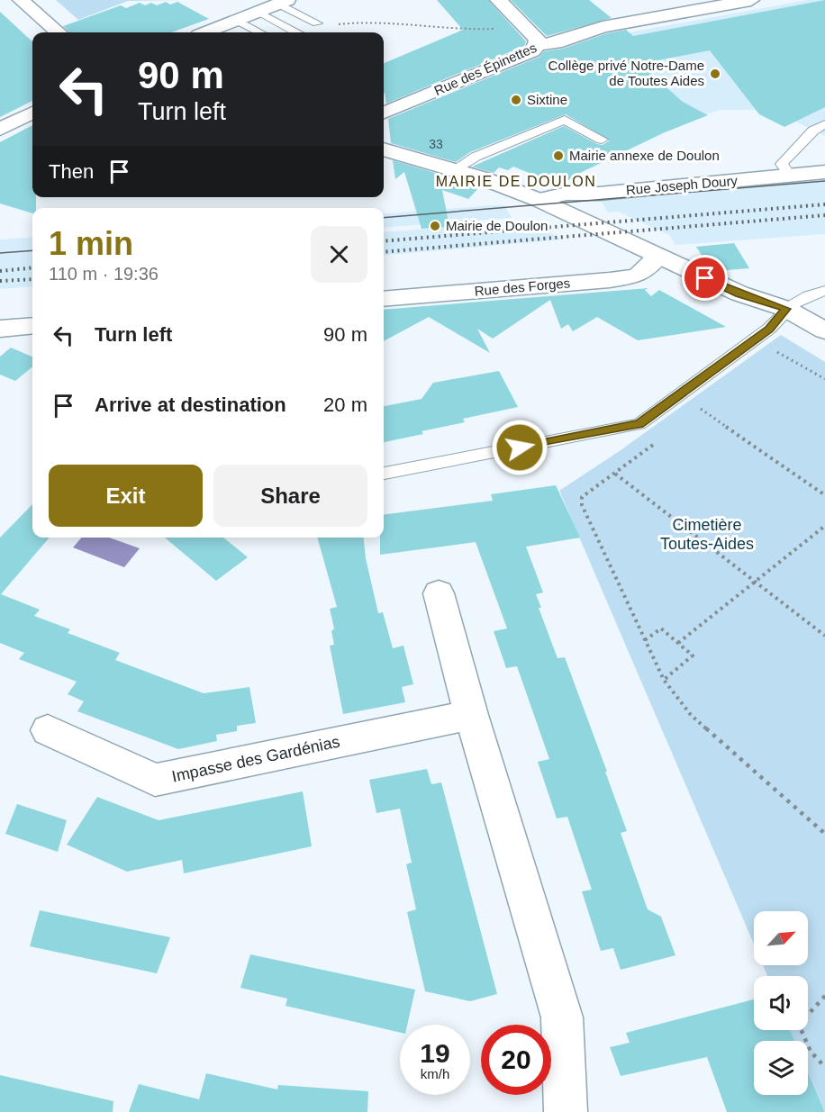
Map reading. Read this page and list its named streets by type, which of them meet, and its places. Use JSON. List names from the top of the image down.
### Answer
{
  "streets": {
    "street": [
      "Rue des Épinettes",
      "Rue Joseph Doury",
      "Rue des Forges",
      "Impasse des Gardénias"
    ]
  },
  "districts": ["MAIRIE DE DOULON"],
  "parks": ["Cimetière Toutes-Aides"],
  "places": [
    "Collège privé Notre-Dame de Toutes Aides",
    "Sixtine",
    "Mairie annexe de Doulon",
    "Mairie de Doulon"
  ],
  "house_numbers": ["33"],
  "north": "top right",
  "page": {
    "turn": ["90 m", "Turn left"],
    "then": "Then",
    "heading": ["1 min", "110 m · 19:36"],
    "list": [
      {
        "name": "Turn left",
        "value": "90 m"
      },
      {
        "name": "Arrive at destination",
        "value": "20 m"
      }
    ],
    "buttons": ["Exit", "Share"],
    "speed": "19 km/h",
    "limit": "20"
  }
}
